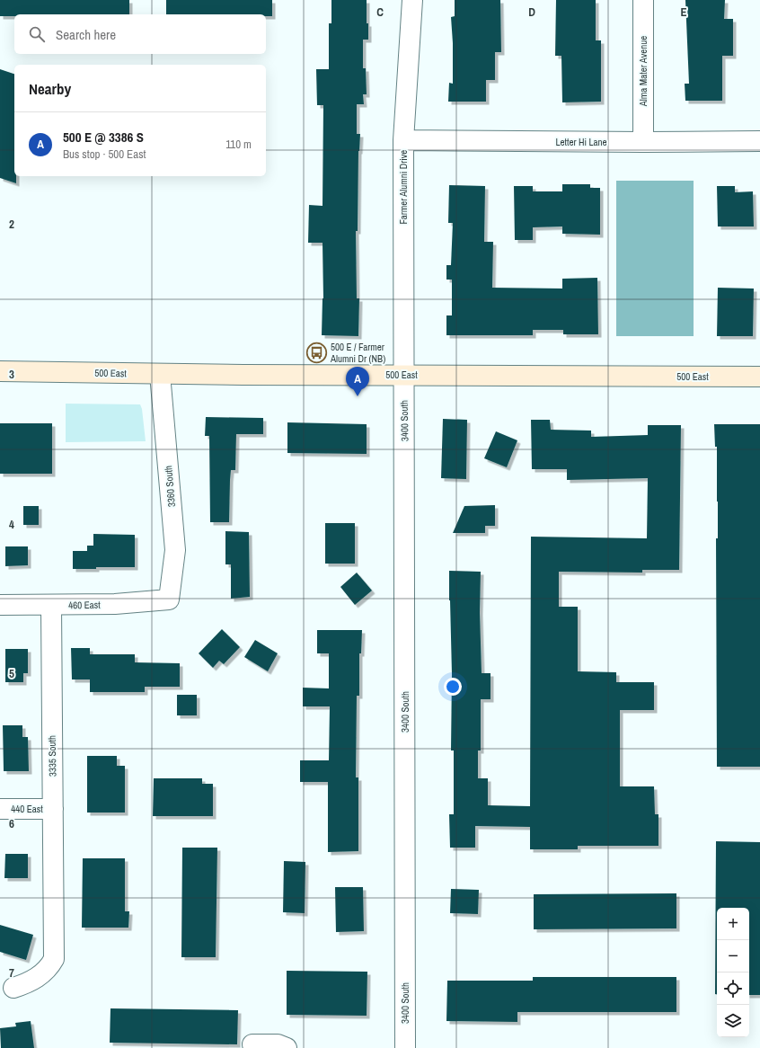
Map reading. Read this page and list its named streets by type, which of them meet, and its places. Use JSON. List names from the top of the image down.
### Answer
{
  "streets": {
    "street": [
      "Alma Mater Avenue",
      "Letter Hi Lane",
      "Farmer Alumni Drive",
      "500 East",
      "3400 South",
      "3360 South",
      "460 East",
      "3335 South",
      "440 East"
    ]
  },
  "crossings": [
    ["Alma Mater Avenue", "Letter Hi Lane"],
    ["Letter Hi Lane", "Farmer Alumni Drive"],
    ["Farmer Alumni Drive", "500 East"],
    ["Farmer Alumni Drive", "3400 South"],
    ["500 East", "3400 South"],
    ["500 East", "3360 South"],
    ["3360 South", "460 East"],
    ["460 East", "3335 South"],
    ["3335 South", "440 East"]
  ],
  "places": {
    "bus stop": ["500 E / Farmer Alumni Dr (NB)"]
  },
  "page": {
    "search": "Search here",
    "heading": "Nearby",
    "list": [
      {
        "mark": "A",
        "name": "500 E @ 3386 S",
        "note": "Bus stop · 500 East",
        "value": "110 m"
      }
    ],
    "pins": "A",
    "map_buttons": ["+", "−"]
  },
  "grid": {
    "columns": ["C", "D", "E"],
    "rows": [
      "2",
      "3",
      "4",
      "5",
      "6",
      "7"
    ]
  }
}
